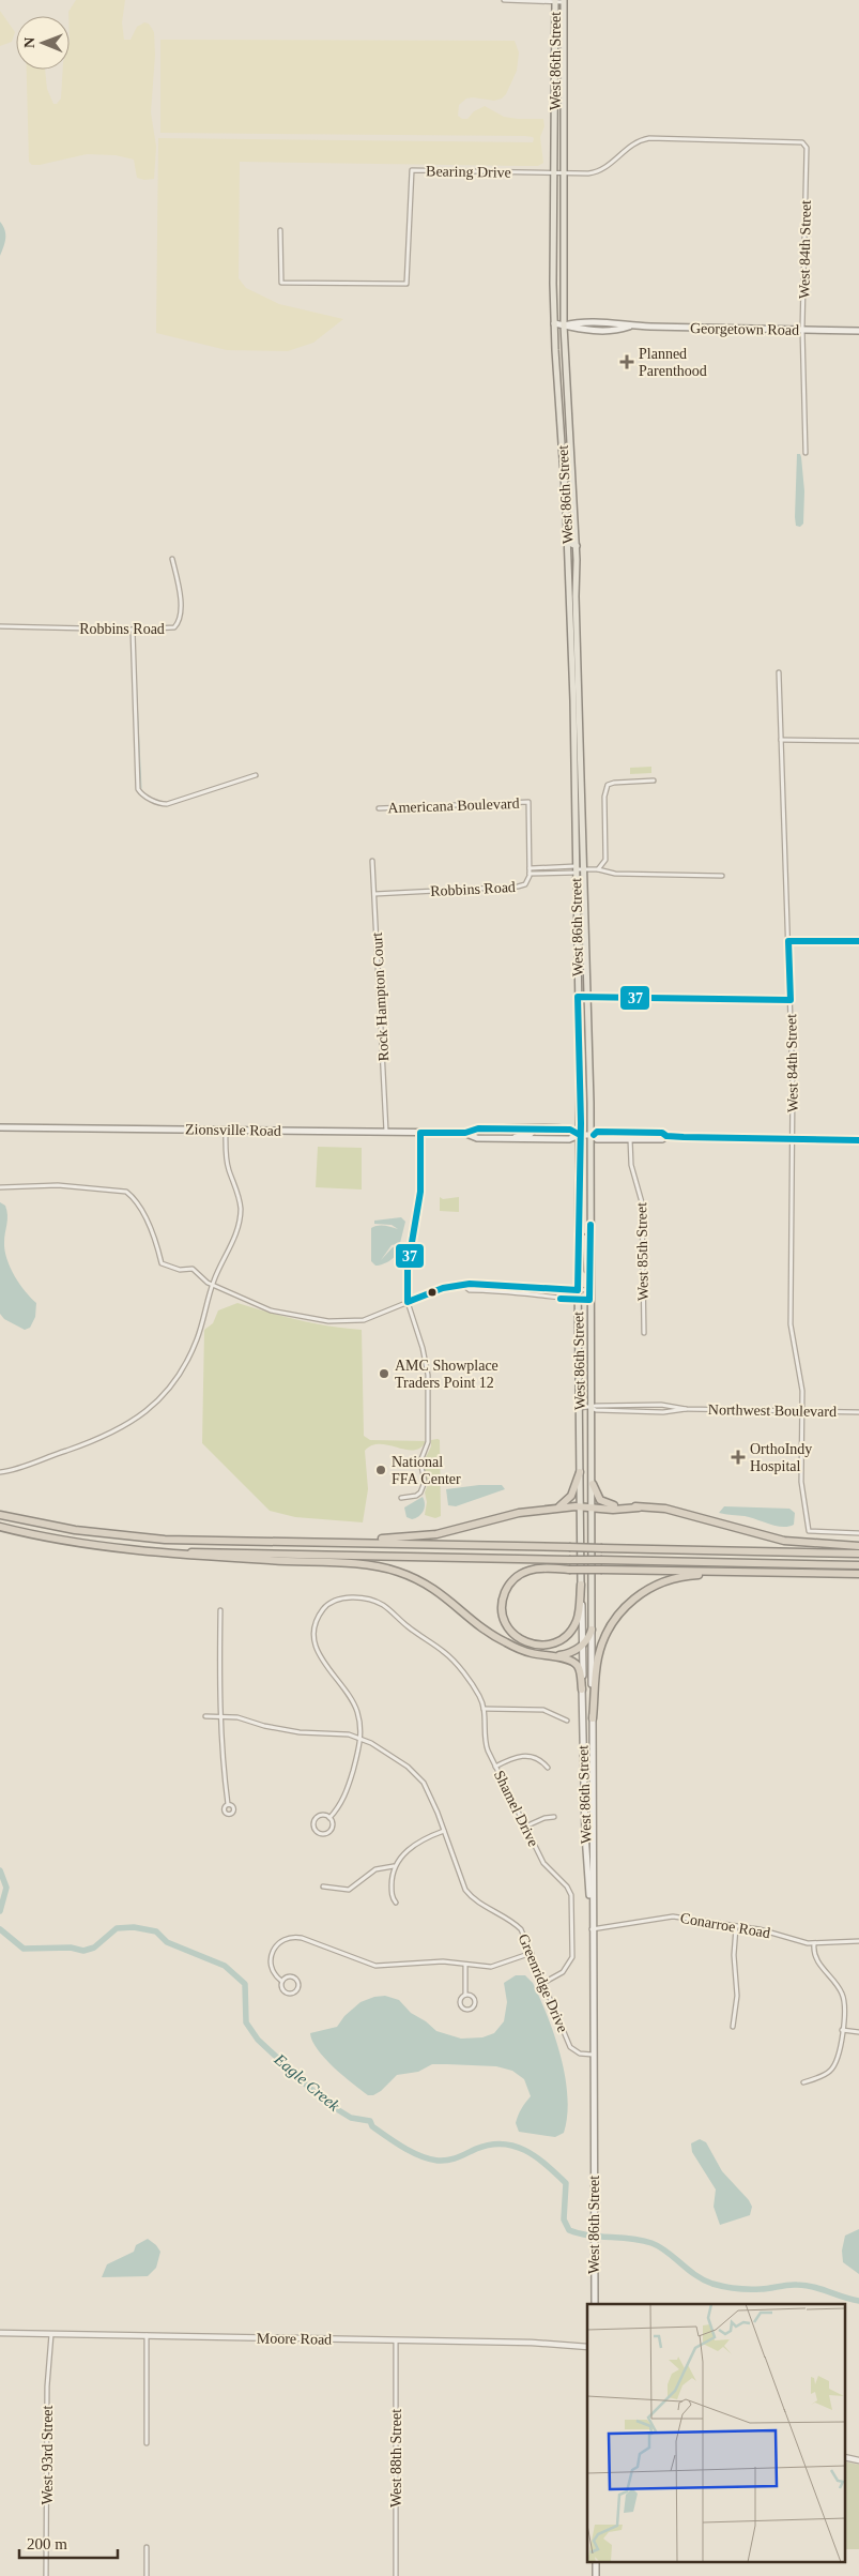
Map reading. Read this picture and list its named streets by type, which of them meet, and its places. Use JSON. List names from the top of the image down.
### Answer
{
  "streets": {
    "main road": ["West 86th Street", "Georgetown Road", "Zionsville Road"],
    "street": [
      "Bearing Drive",
      "West 84th Street",
      "Robbins Road",
      "Americana Boulevard",
      "Rock Hampton Court",
      "West 85th Street",
      "Northwest Boulevard",
      "Shamel Drive",
      "Conarroe Road",
      "Greenridge Drive",
      "Moore Road",
      "West 93rd Street",
      "West 88th Street"
    ]
  },
  "crossings": [
    ["West 86th Street", "Bearing Drive"],
    ["West 86th Street", "Georgetown Road"],
    ["West 86th Street", "Robbins Road"],
    ["West 86th Street", "Zionsville Road"],
    ["West 86th Street", "Northwest Boulevard"],
    ["West 86th Street", "Conarroe Road"],
    ["West 86th Street", "Greenridge Drive"],
    ["Bearing Drive", "West 84th Street"],
    ["West 84th Street", "Georgetown Road"],
    ["West 84th Street", "Zionsville Road"],
    ["West 84th Street", "Northwest Boulevard"],
    ["Robbins Road", "Americana Boulevard"],
    ["Robbins Road", "Rock Hampton Court"],
    ["Rock Hampton Court", "Zionsville Road"],
    ["Zionsville Road", "West 85th Street"],
    ["Shamel Drive", "Greenridge Drive"],
    ["Moore Road", "West 93rd Street"],
    ["Moore Road", "West 88th Street"]
  ],
  "water": ["Eagle Creek"],
  "places": {
    "health": ["Planned Parenthood", "OrthoIndy Hospital"],
    "other": ["AMC Showplace Traders Point 12", "National FFA Center"]
  },
  "lines": ["transit line 37"],
  "scale_bar": "200 m",
  "north": "left"
}
